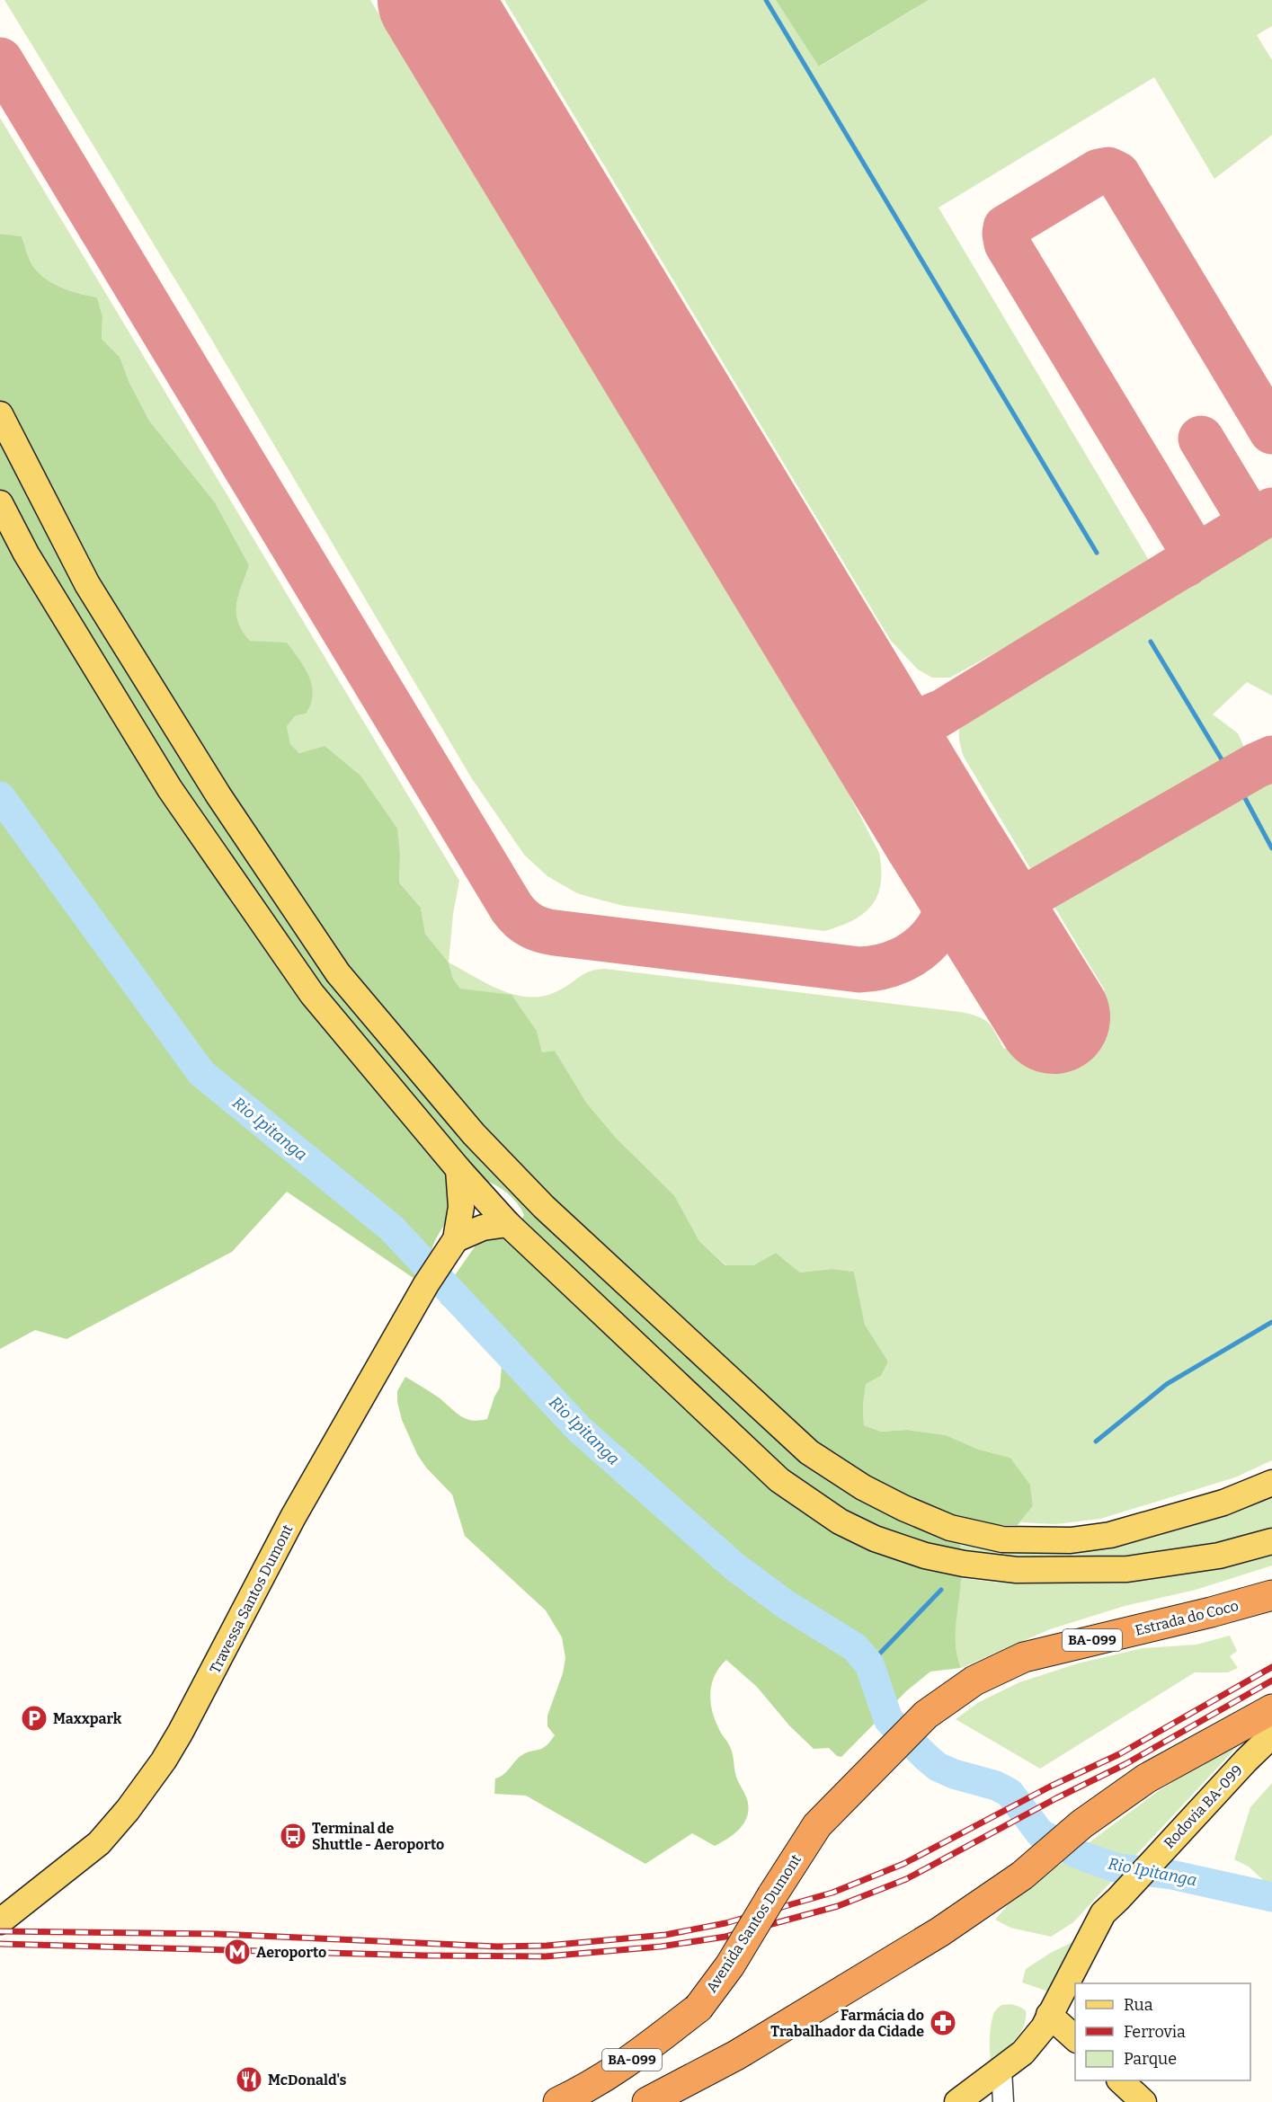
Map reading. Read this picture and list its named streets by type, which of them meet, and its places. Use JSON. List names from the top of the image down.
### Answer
{
  "streets": {
    "highway": ["Estrada do Coco", "BA-099", "Avenida Santos Dumont"],
    "main road": ["Travessa Santos Dumont", "Rodovia BA-099"]
  },
  "crossings": [
    ["Estrada do Coco", "Avenida Santos Dumont"]
  ],
  "water": ["Rio Ipitanga"],
  "places": {
    "parking": ["Maxxpark"],
    "bus stop": ["Terminal de Shuttle - Aeroporto"],
    "metro station": ["Aeroporto"],
    "pharmacy": ["Farmácia do Trabalhador da Cidade"],
    "restaurant": ["McDonald's"]
  },
  "legend": ["Rua", "Ferrovia", "Parque"]
}
